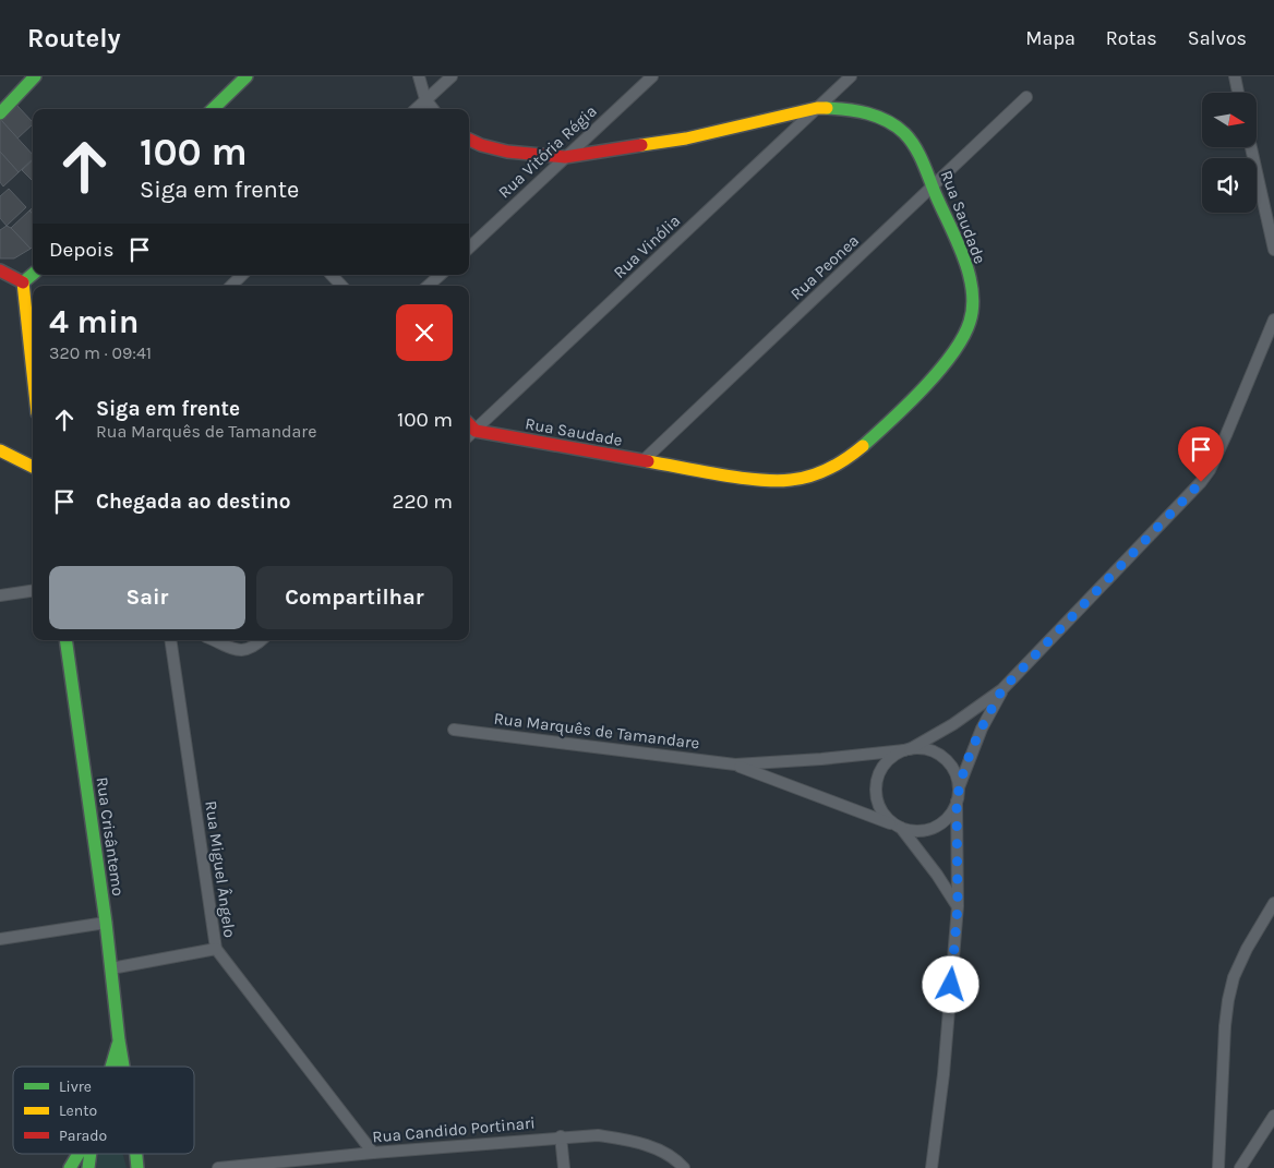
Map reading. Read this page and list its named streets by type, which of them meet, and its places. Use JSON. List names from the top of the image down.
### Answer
{
  "streets": {
    "street": [
      "Rua Vitória Régia",
      "Rua Saudade",
      "Rua Vinólia",
      "Rua Peonea",
      "Rua Marquês de Tamandare",
      "Rua Crisântemo",
      "Rua Miguel Ângelo",
      "Rua Candido Portinari"
    ]
  },
  "crossings": [
    ["Rua Vitória Régia", "Rua Saudade"],
    ["Rua Saudade", "Rua Vinólia"],
    ["Rua Saudade", "Rua Peonea"],
    ["Rua Miguel Ângelo", "Rua Candido Portinari"]
  ],
  "legend": ["Livre", "Lento", "Parado"],
  "north": "right",
  "page": {
    "header": "Routely",
    "nav": ["Mapa", "Rotas", "Salvos"],
    "turn": ["100 m", "Siga em frente"],
    "then": "Depois",
    "heading": ["4 min", "320 m · 09:41"],
    "list": [
      {
        "name": "Siga em frente",
        "note": "Rua Marquês de Tamandare",
        "value": "100 m"
      },
      {
        "name": "Chegada ao destino",
        "value": "220 m"
      }
    ],
    "buttons": ["Sair", "Compartilhar"]
  }
}
